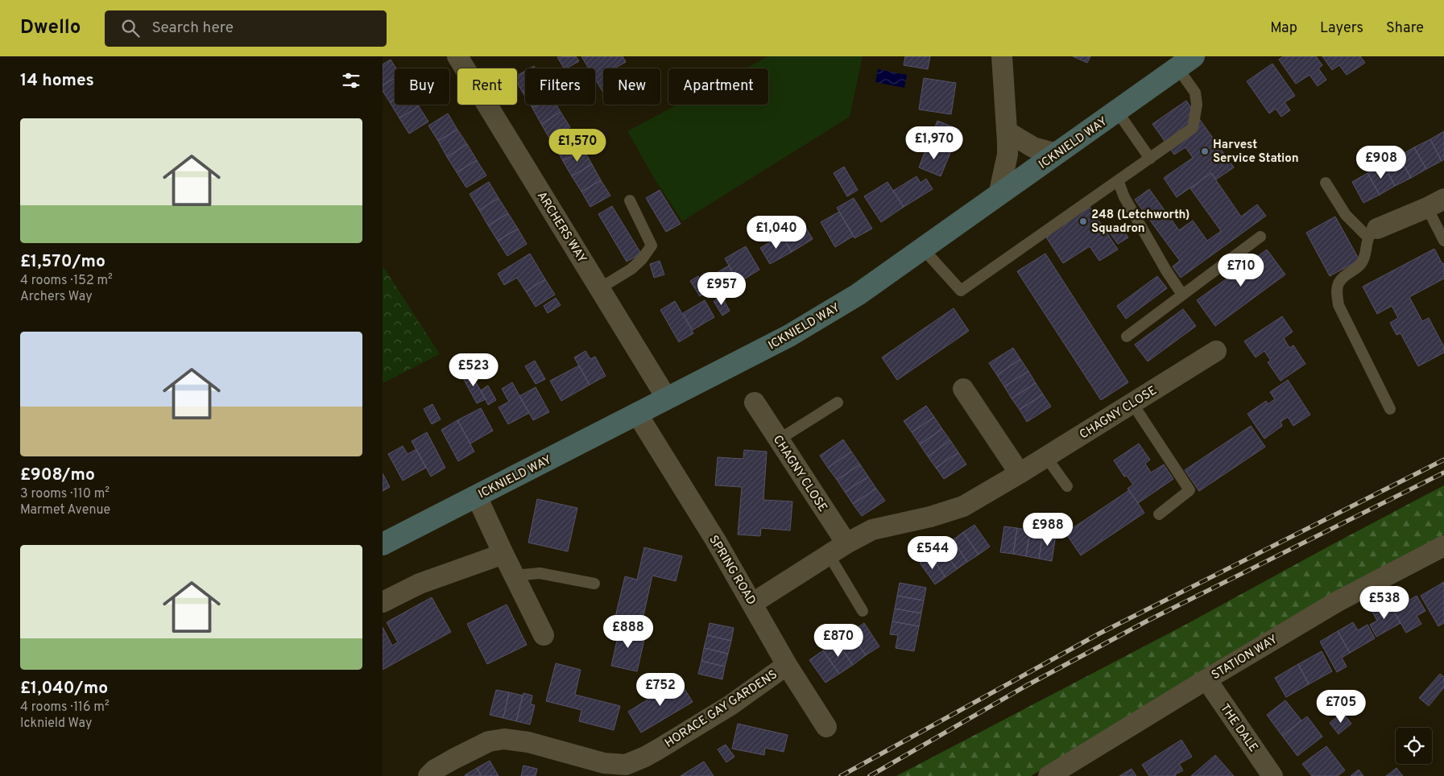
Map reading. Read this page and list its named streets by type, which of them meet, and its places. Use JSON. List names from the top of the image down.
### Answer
{
  "streets": {
    "street": [
      "ICKNIELD WAY",
      "ARCHERS WAY",
      "CHAGNY CLOSE",
      "SPRING ROAD",
      "STATION WAY",
      "HORACE GAY GARDENS",
      "THE DALE"
    ]
  },
  "crossings": [
    ["ICKNIELD WAY", "ARCHERS WAY"],
    ["ICKNIELD WAY", "SPRING ROAD"],
    ["CHAGNY CLOSE", "SPRING ROAD"],
    ["SPRING ROAD", "HORACE GAY GARDENS"],
    ["STATION WAY", "THE DALE"]
  ],
  "places": ["Harvest Service Station", "248 (Letchworth) Squadron"],
  "page": {
    "header": "Dwello",
    "search": "Search here",
    "nav": ["Map", "Layers", "Share"],
    "heading": "14 homes",
    "chip": [
      "Buy",
      "Rent",
      "Filters",
      "New",
      "Apartment"
    ],
    "list": [
      {
        "name": "£1,570/mo",
        "note": "4 rooms · 152 m² · Archers Way"
      },
      {
        "name": "£908/mo",
        "note": "3 rooms · 110 m² · Marmet Avenue"
      },
      {
        "name": "£1,040/mo",
        "note": "4 rooms · 116 m² · Icknield Way"
      }
    ],
    "price": [
      "£1,970",
      "£1,570",
      "£908",
      "£1,040",
      "£710",
      "£957",
      "£523",
      "£988",
      "£544",
      "£538",
      "£888",
      "£870",
      "£752",
      "£705"
    ]
  }
}
